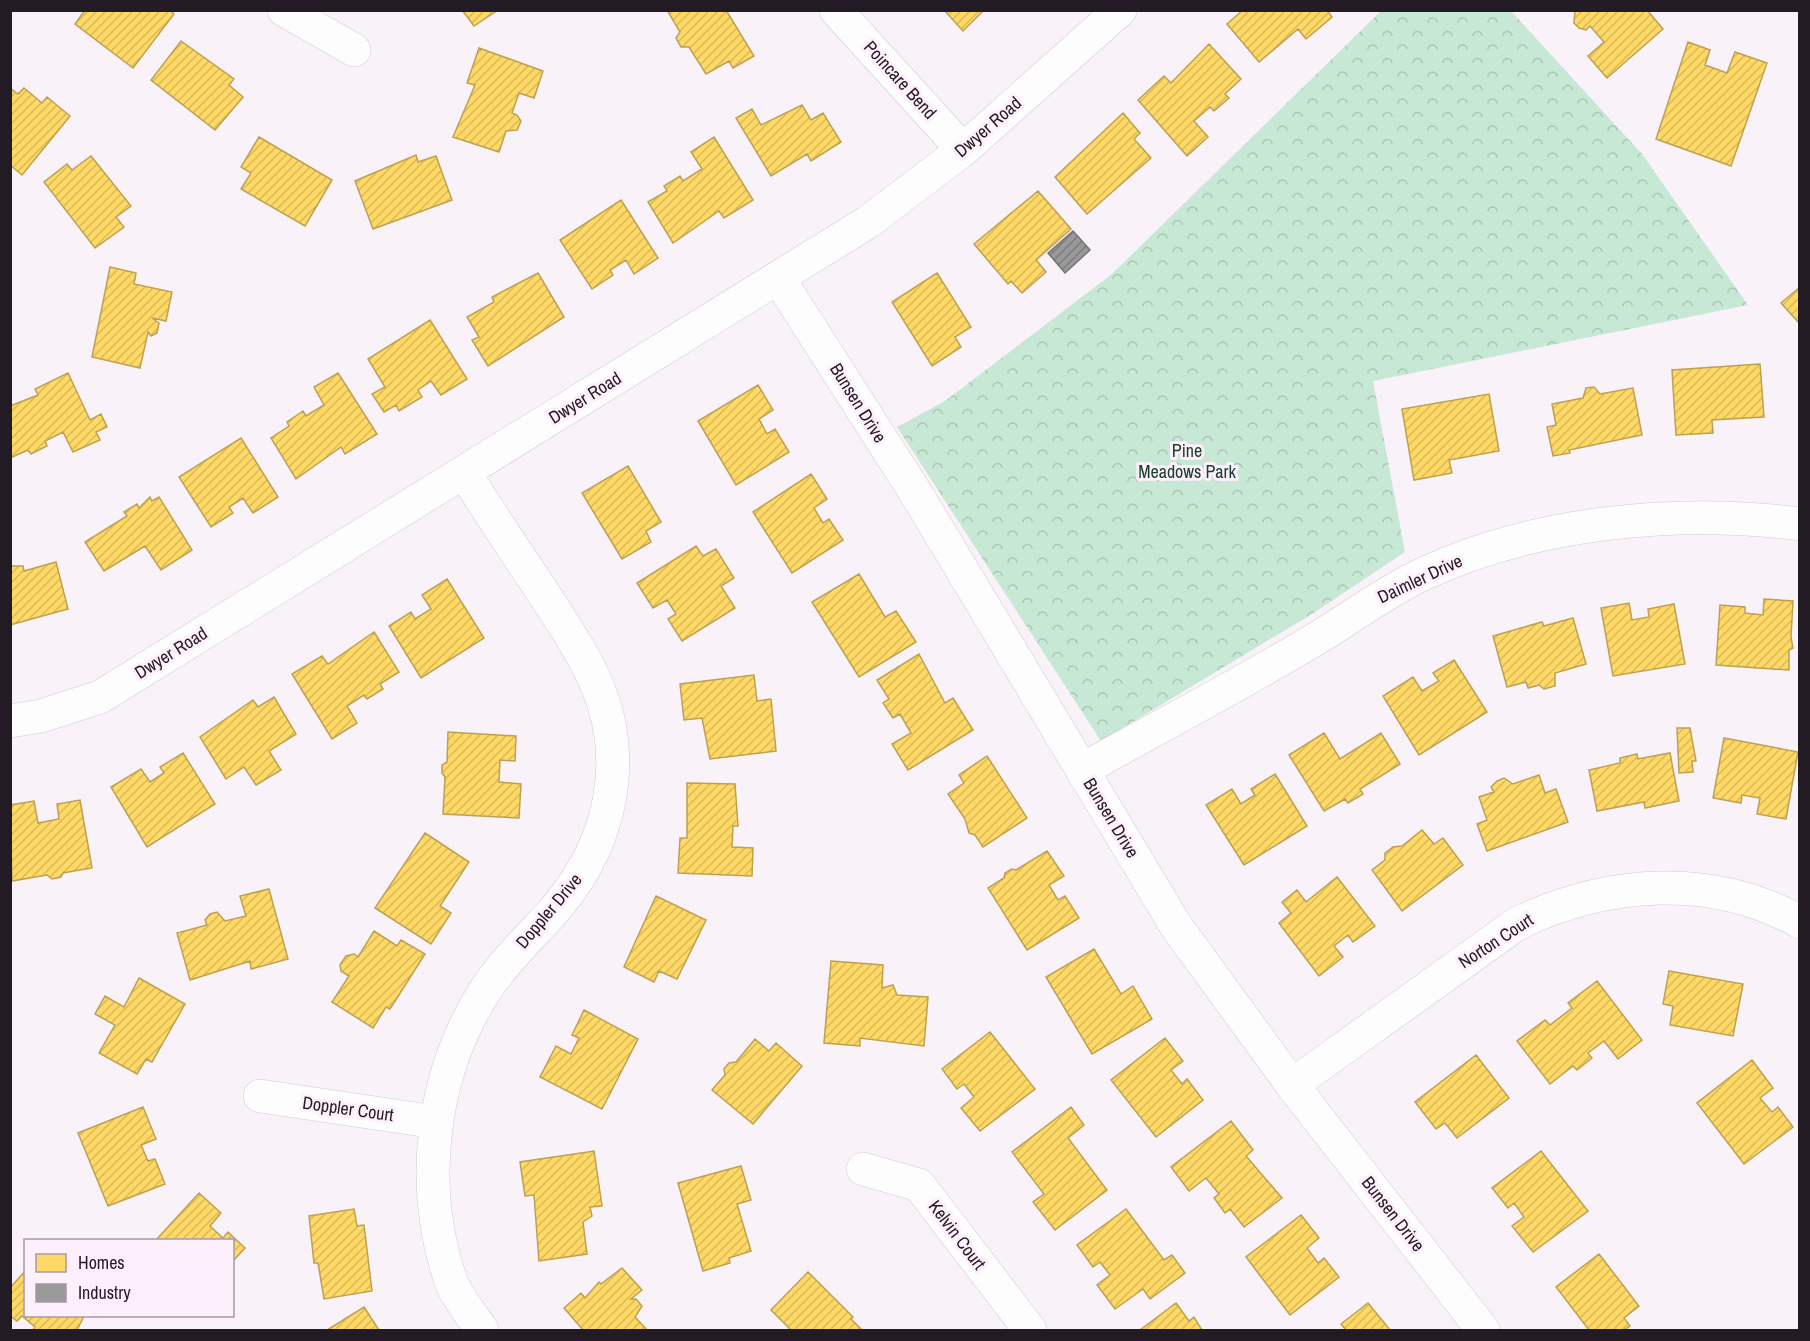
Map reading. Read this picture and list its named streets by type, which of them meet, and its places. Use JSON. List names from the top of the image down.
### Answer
{
  "streets": {
    "street": [
      "Poincare Bend",
      "Dwyer Road",
      "Bunsen Drive",
      "Daimler Drive",
      "Doppler Drive",
      "Norton Court",
      "Doppler Court",
      "Kelvin Court"
    ]
  },
  "crossings": [
    ["Poincare Bend", "Dwyer Road"],
    ["Dwyer Road", "Bunsen Drive"],
    ["Dwyer Road", "Doppler Drive"],
    ["Bunsen Drive", "Daimler Drive"],
    ["Bunsen Drive", "Norton Court"],
    ["Doppler Drive", "Doppler Court"]
  ],
  "parks": ["Pine Meadows Park"],
  "legend": ["Homes", "Industry"]
}
